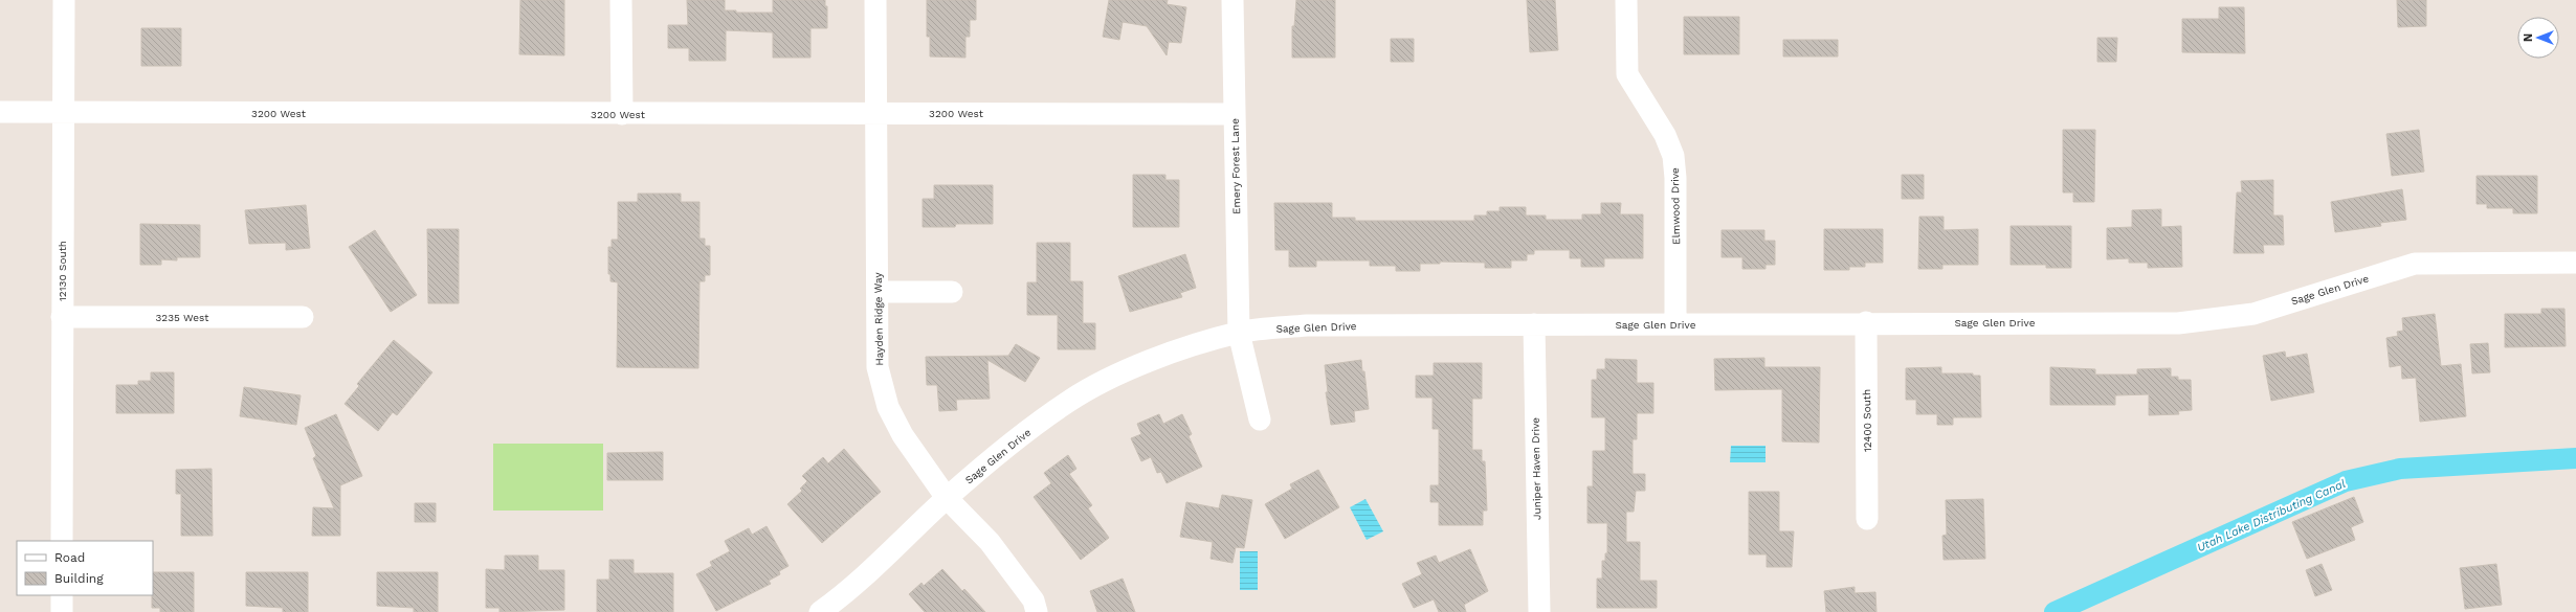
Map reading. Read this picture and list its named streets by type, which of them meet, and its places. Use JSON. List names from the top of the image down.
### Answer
{
  "streets": {
    "street": [
      "3200 West",
      "Emery Forest Lane",
      "Elmwood Drive",
      "12130 South",
      "Sage Glen Drive",
      "3235 West",
      "Hayden Ridge Way",
      "12400 South",
      "Juniper Haven Drive"
    ]
  },
  "crossings": [
    ["3200 West", "Emery Forest Lane"],
    ["3200 West", "12130 South"],
    ["3200 West", "Hayden Ridge Way"],
    ["Emery Forest Lane", "Sage Glen Drive"],
    ["Elmwood Drive", "Sage Glen Drive"],
    ["12130 South", "3235 West"],
    ["Sage Glen Drive", "Hayden Ridge Way"],
    ["Sage Glen Drive", "12400 South"],
    ["Sage Glen Drive", "Juniper Haven Drive"]
  ],
  "water": ["Utah Lake Distributing Canal"],
  "legend": ["Road", "Building"],
  "north": "left"
}
